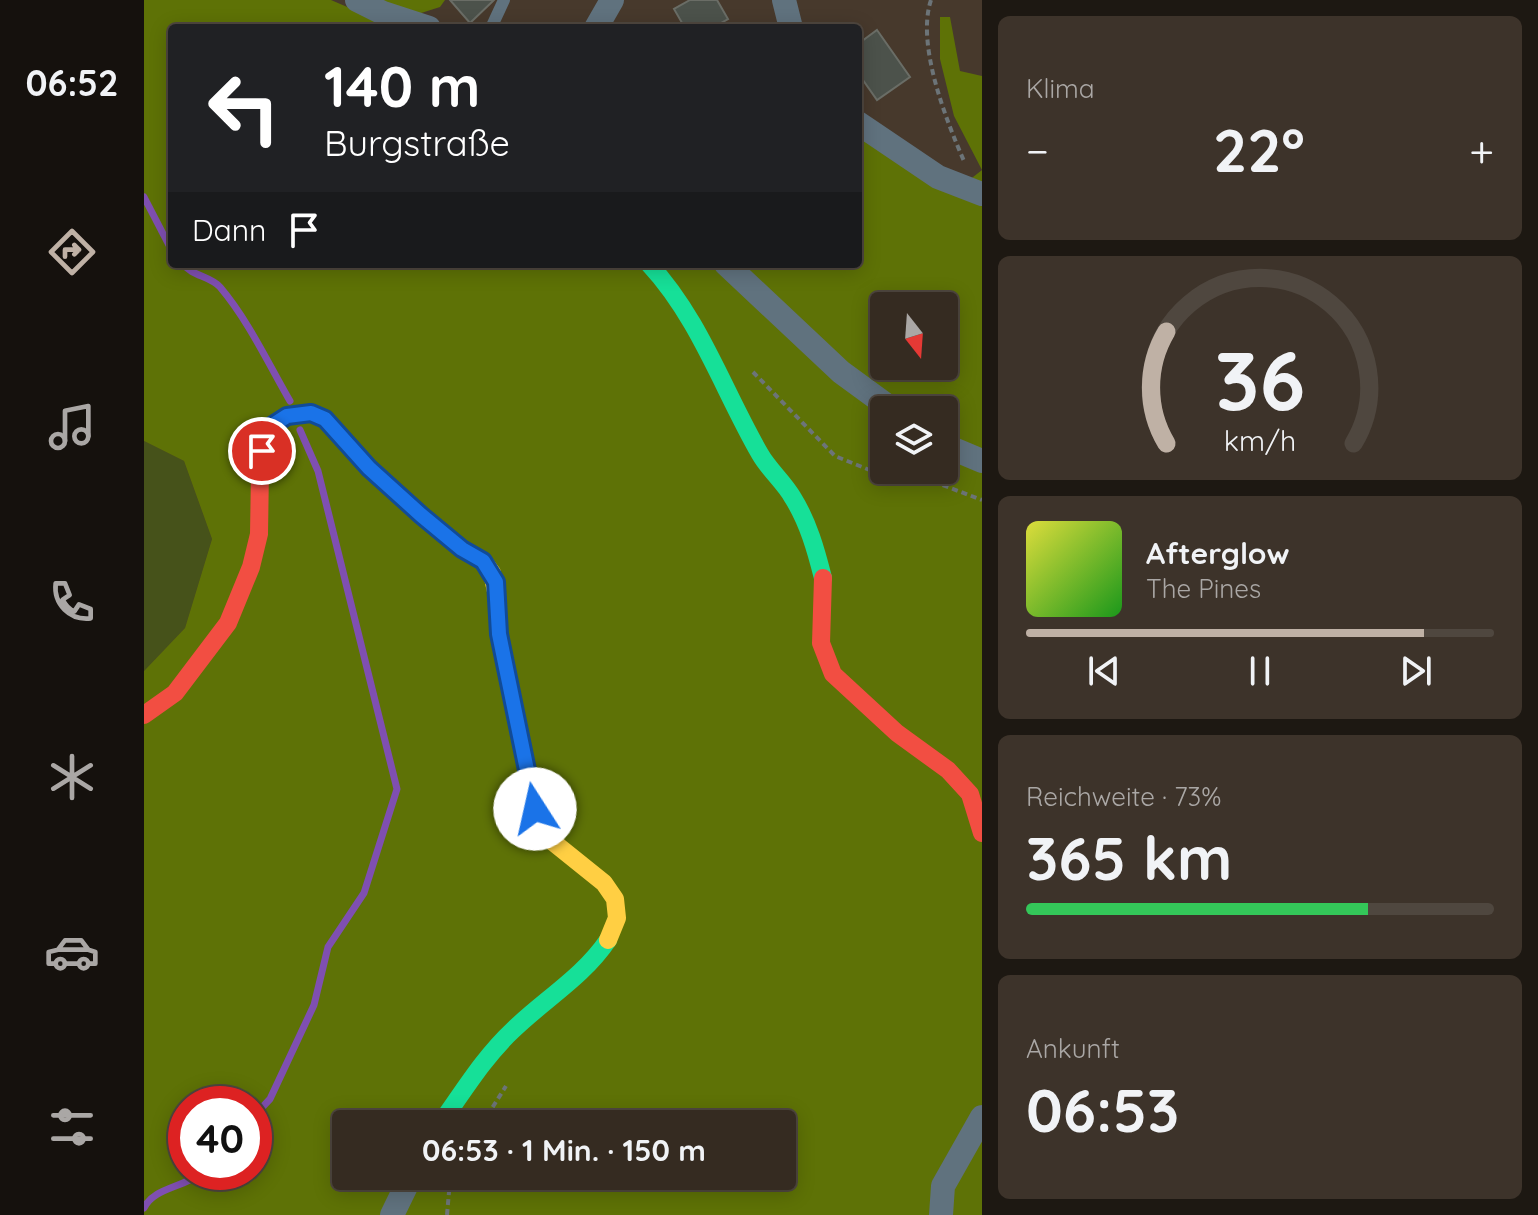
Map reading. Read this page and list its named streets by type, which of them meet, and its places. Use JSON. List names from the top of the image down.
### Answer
{
  "north": "bottom",
  "page": {
    "tabs": "06:52",
    "tile": [
      "Klima",
      ["Reichweite · 73%", "365 km"],
      ["Ankunft", "06:53"]
    ],
    "turn": ["140 m", "Burgstraße"],
    "heat": ["−", "22°", "+"],
    "then": "Dann",
    "song": ["Afterglow", "The Pines"],
    "limit": "40",
    "trip": "06:53 · 1 Min. · 150 m",
    "gauge": ["36", "km/h"]
  }
}
